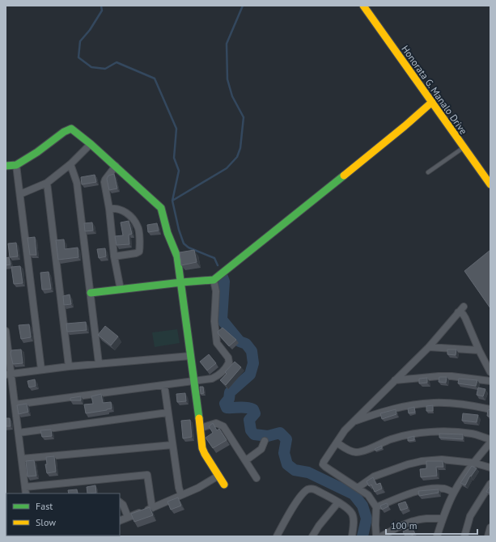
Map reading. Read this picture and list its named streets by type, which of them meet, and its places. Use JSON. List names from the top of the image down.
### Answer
{
  "streets": {
    "street": ["Honorata G. Manalo Drive"]
  },
  "legend": ["Fast", "Slow"],
  "scale_bar": "100 m"
}
